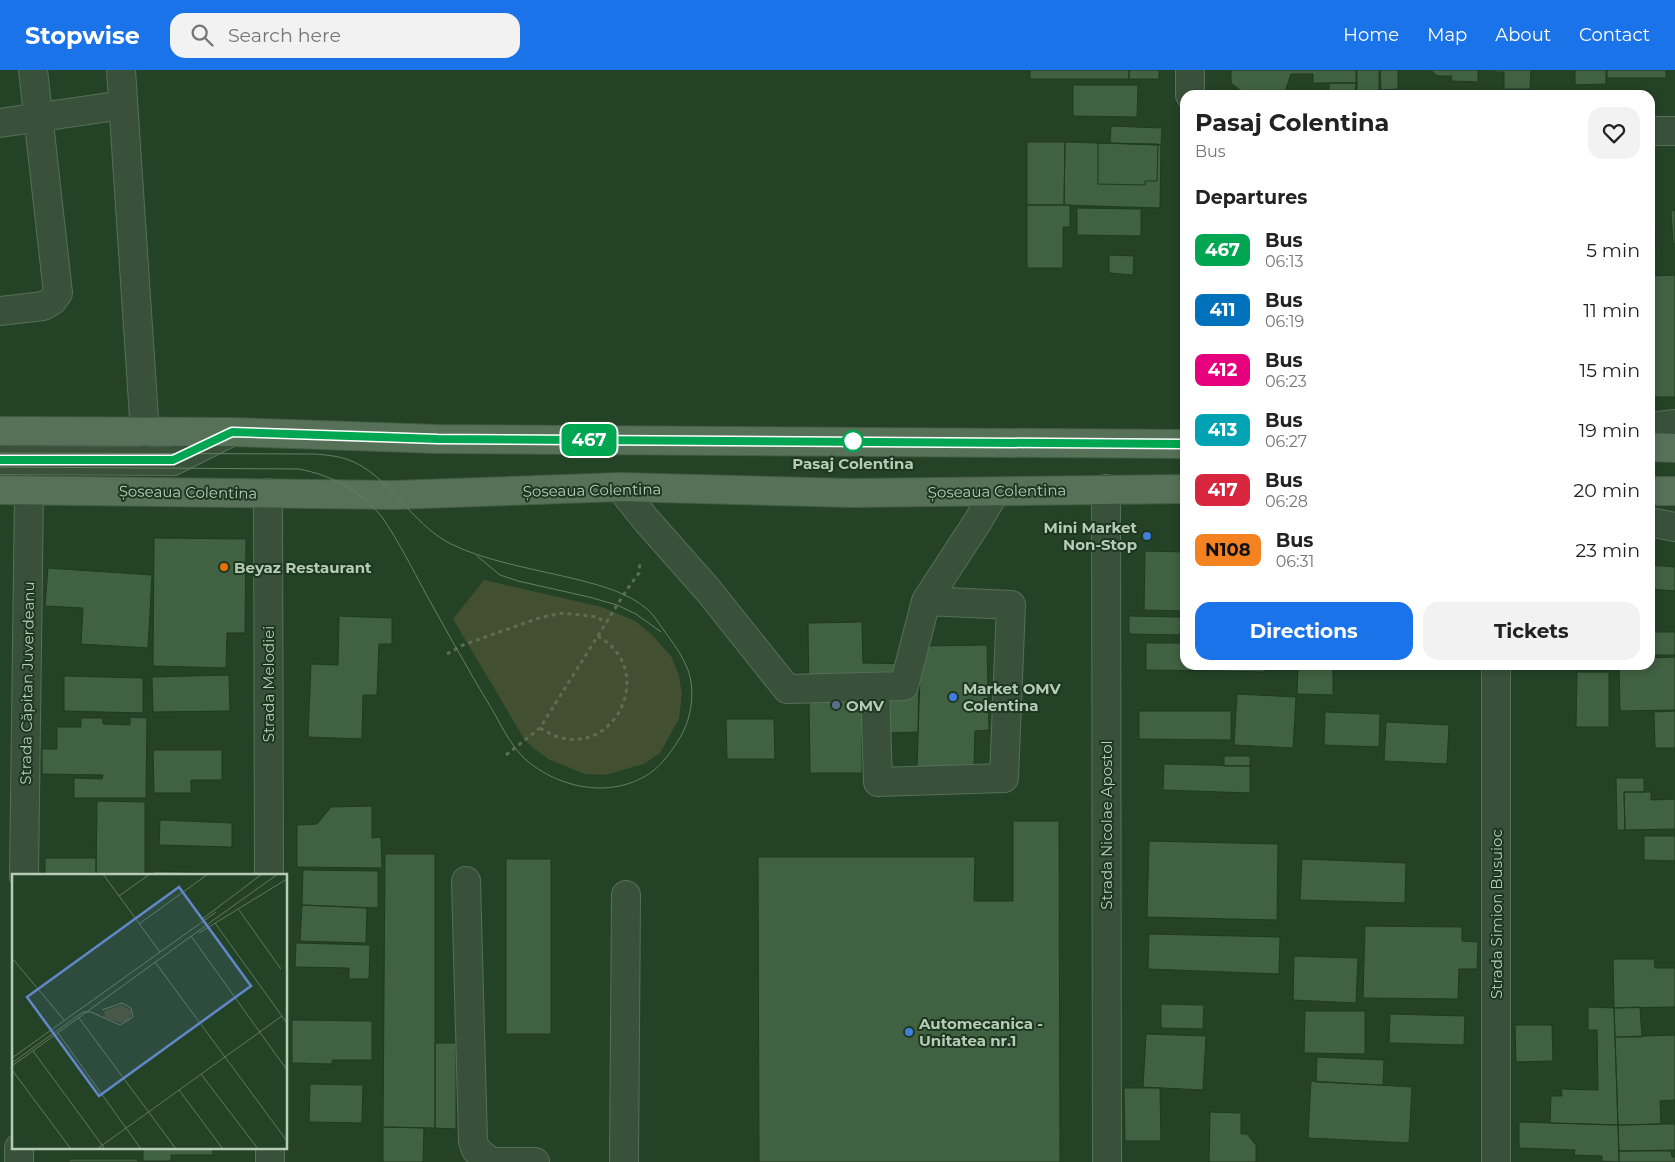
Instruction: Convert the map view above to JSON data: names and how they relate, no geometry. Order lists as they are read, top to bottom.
{
  "streets": {
    "main road": ["Șoseaua Colentina"],
    "street": [
      "Strada Căpitan Juverdeanu",
      "Strada Melodiei",
      "Strada Nicolae Apostol",
      "Strada Simion Busuioc"
    ]
  },
  "crossings": [
    ["Șoseaua Colentina", "Strada Căpitan Juverdeanu"],
    ["Șoseaua Colentina", "Strada Melodiei"],
    ["Șoseaua Colentina", "Strada Nicolae Apostol"]
  ],
  "places": [
    "Pasaj Colentina",
    "Mini Market Non-Stop",
    "Beyaz Restaurant",
    "Market OMV Colentina",
    "OMV",
    "Automecanica - Unitatea nr.1"
  ],
  "lines": ["bus line 467"],
  "page": {
    "header": "Stopwise",
    "search": "Search here",
    "nav": [
      "Home",
      "Map",
      "About",
      "Contact"
    ],
    "on_map": "467",
    "heading": [
      ["Pasaj Colentina", "Bus"],
      "Departures"
    ],
    "list": [
      {
        "mark": "467",
        "name": "Bus",
        "note": "06:13",
        "value": "5 min"
      },
      {
        "mark": "411",
        "name": "Bus",
        "note": "06:19",
        "value": "11 min"
      },
      {
        "mark": "412",
        "name": "Bus",
        "note": "06:23",
        "value": "15 min"
      },
      {
        "mark": "413",
        "name": "Bus",
        "note": "06:27",
        "value": "19 min"
      },
      {
        "mark": "417",
        "name": "Bus",
        "note": "06:28",
        "value": "20 min"
      },
      {
        "mark": "N108",
        "name": "Bus",
        "note": "06:31",
        "value": "23 min"
      }
    ],
    "buttons": ["Directions", "Tickets"]
  }
}
